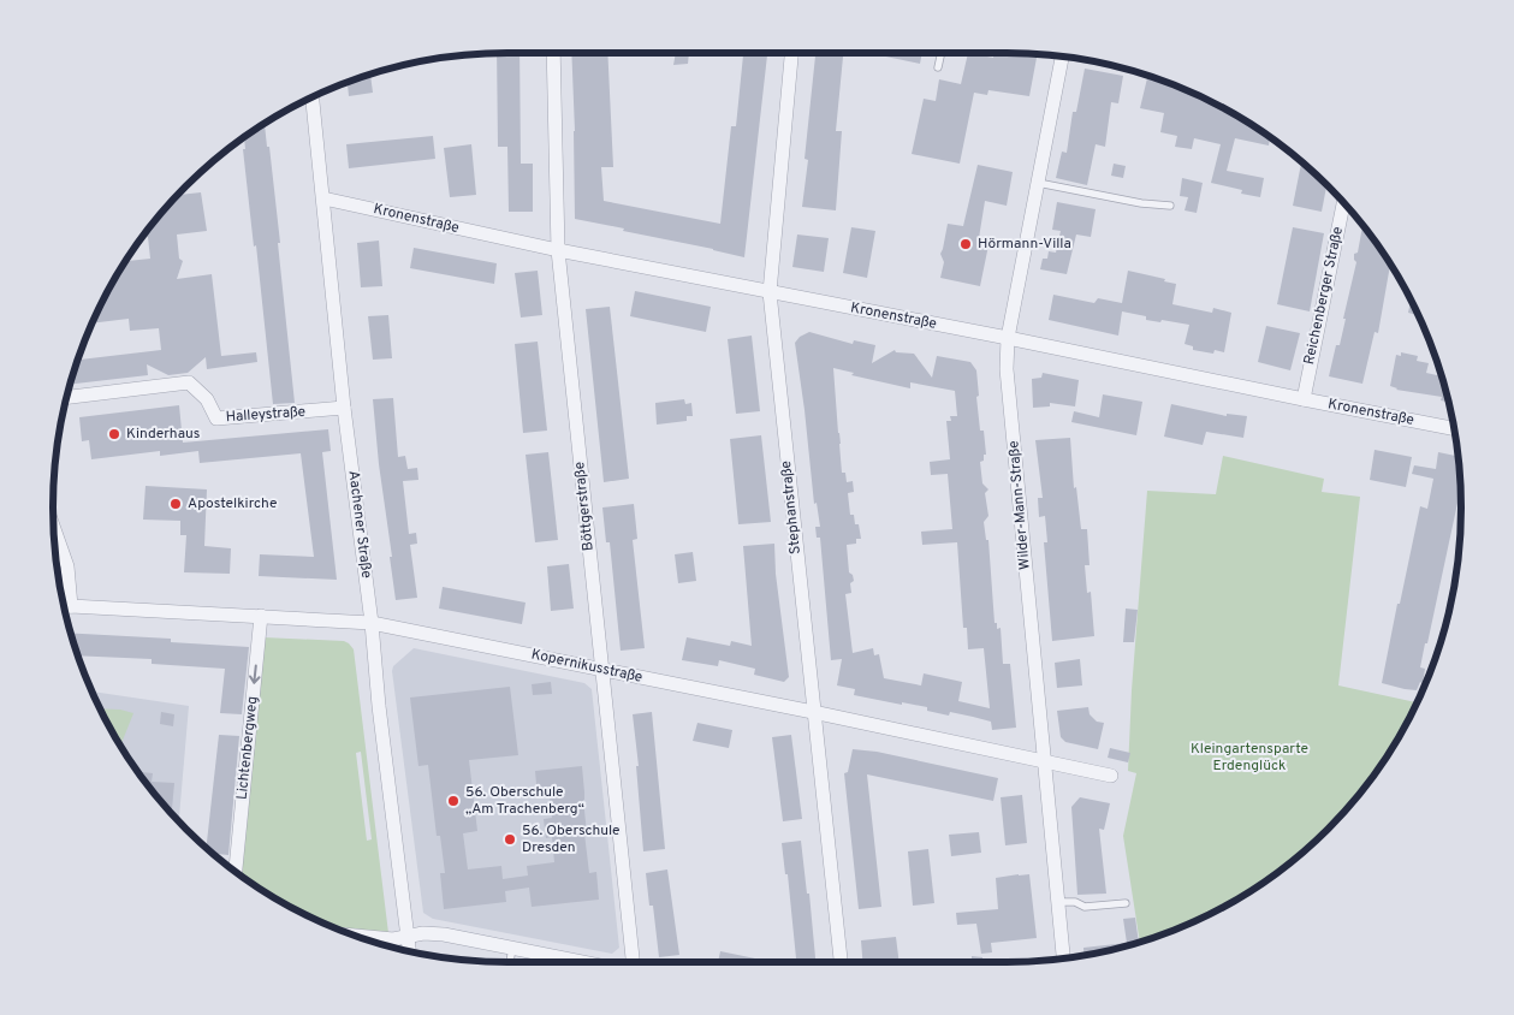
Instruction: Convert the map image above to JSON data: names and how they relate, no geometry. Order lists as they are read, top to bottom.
{
  "streets": {
    "street": [
      "Kronenstraße",
      "Reichenberger Straße",
      "Halleystraße",
      "Wilder-Mann-Straße",
      "Böttgerstraße",
      "Stephanstraße",
      "Aachener Straße",
      "Kopernikusstraße",
      "Lichtenbergweg"
    ]
  },
  "crossings": [
    ["Kronenstraße", "Reichenberger Straße"],
    ["Kronenstraße", "Wilder-Mann-Straße"],
    ["Kronenstraße", "Böttgerstraße"],
    ["Kronenstraße", "Stephanstraße"],
    ["Kronenstraße", "Aachener Straße"],
    ["Halleystraße", "Aachener Straße"],
    ["Wilder-Mann-Straße", "Kopernikusstraße"],
    ["Böttgerstraße", "Kopernikusstraße"],
    ["Stephanstraße", "Kopernikusstraße"],
    ["Aachener Straße", "Kopernikusstraße"],
    ["Kopernikusstraße", "Lichtenbergweg"]
  ],
  "one_way": ["Lichtenbergweg"],
  "parks": ["Kleingartensparte Erdenglück"],
  "places": [
    "Hörmann-Villa",
    "Kinderhaus",
    "Apostelkirche",
    "56. Oberschule „Am Trachenberg“",
    "56. Oberschule Dresden"
  ]
}
